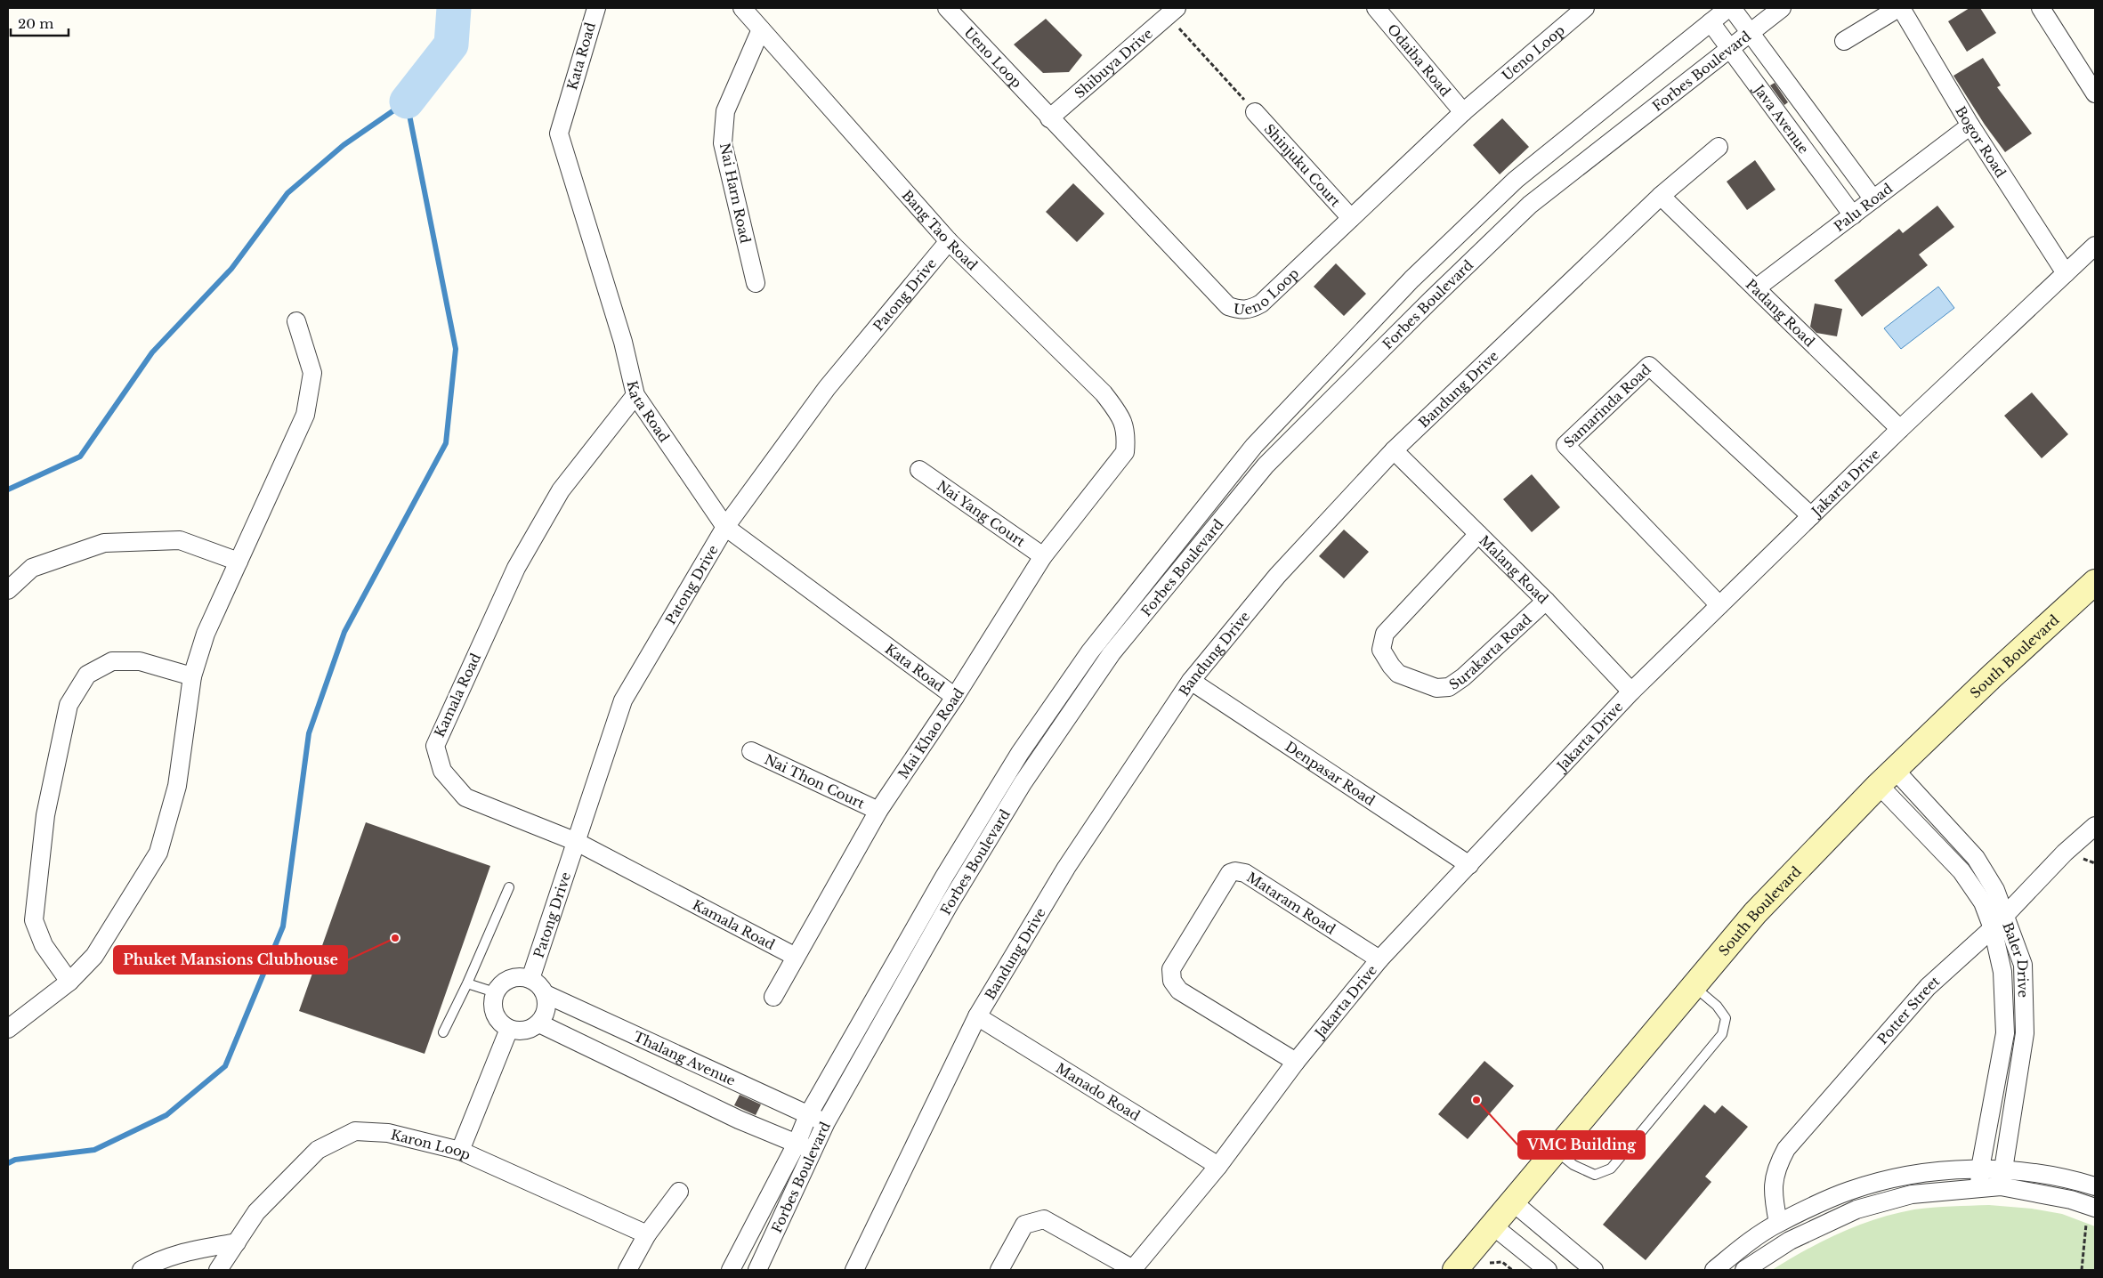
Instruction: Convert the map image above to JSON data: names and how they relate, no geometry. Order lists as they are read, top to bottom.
{
  "streets": {
    "main road": ["South Boulevard"],
    "street": [
      "Ueno Loop",
      "Kata Road",
      "Odaiba Road",
      "Shibuya Drive",
      "Forbes Boulevard",
      "Java Avenue",
      "Bogor Road",
      "Shinjuku Court",
      "Nai Harn Road",
      "Palu Road",
      "Bang Tao Road",
      "Patong Drive",
      "Padang Road",
      "Bandung Drive",
      "Samarinda Road",
      "Jakarta Drive",
      "Nai Yang Court",
      "Malang Road",
      "Surakarta Road",
      "Kamala Road",
      "Mai Khao Road",
      "Denpasar Road",
      "Nai Thon Court",
      "Mataram Road",
      "Baler Drive",
      "Potter Street",
      "Thalang Avenue",
      "Manado Road",
      "Karon Loop"
    ]
  },
  "crossings": [
    ["Ueno Loop", "Odaiba Road"],
    ["Ueno Loop", "Shibuya Drive"],
    ["Ueno Loop", "Shinjuku Court"],
    ["Kata Road", "Patong Drive"],
    ["Kata Road", "Kamala Road"],
    ["Kata Road", "Mai Khao Road"],
    ["Forbes Boulevard", "Java Avenue"],
    ["Forbes Boulevard", "Thalang Avenue"],
    ["Java Avenue", "Palu Road"],
    ["Bogor Road", "Palu Road"],
    ["Bogor Road", "Jakarta Drive"],
    ["Nai Harn Road", "Bang Tao Road"],
    ["Palu Road", "Padang Road"],
    ["Bang Tao Road", "Patong Drive"],
    ["Bang Tao Road", "Mai Khao Road"],
    ["Patong Drive", "Kamala Road"],
    ["Patong Drive", "Thalang Avenue"],
    ["Padang Road", "Bandung Drive"],
    ["Padang Road", "Jakarta Drive"],
    ["Bandung Drive", "Malang Road"],
    ["Bandung Drive", "Denpasar Road"],
    ["Bandung Drive", "Manado Road"],
    ["Samarinda Road", "Jakarta Drive"],
    ["Jakarta Drive", "Malang Road"],
    ["Jakarta Drive", "Denpasar Road"],
    ["Jakarta Drive", "Mataram Road"],
    ["Jakarta Drive", "Manado Road"],
    ["Nai Yang Court", "Mai Khao Road"],
    ["Malang Road", "Surakarta Road"],
    ["South Boulevard", "Baler Drive"],
    ["Kamala Road", "Mai Khao Road"],
    ["Mai Khao Road", "Nai Thon Court"],
    ["Baler Drive", "Potter Street"]
  ],
  "places": ["Phuket Mansions Clubhouse", "VMC Building"],
  "scale_bar": "20 m"
}
